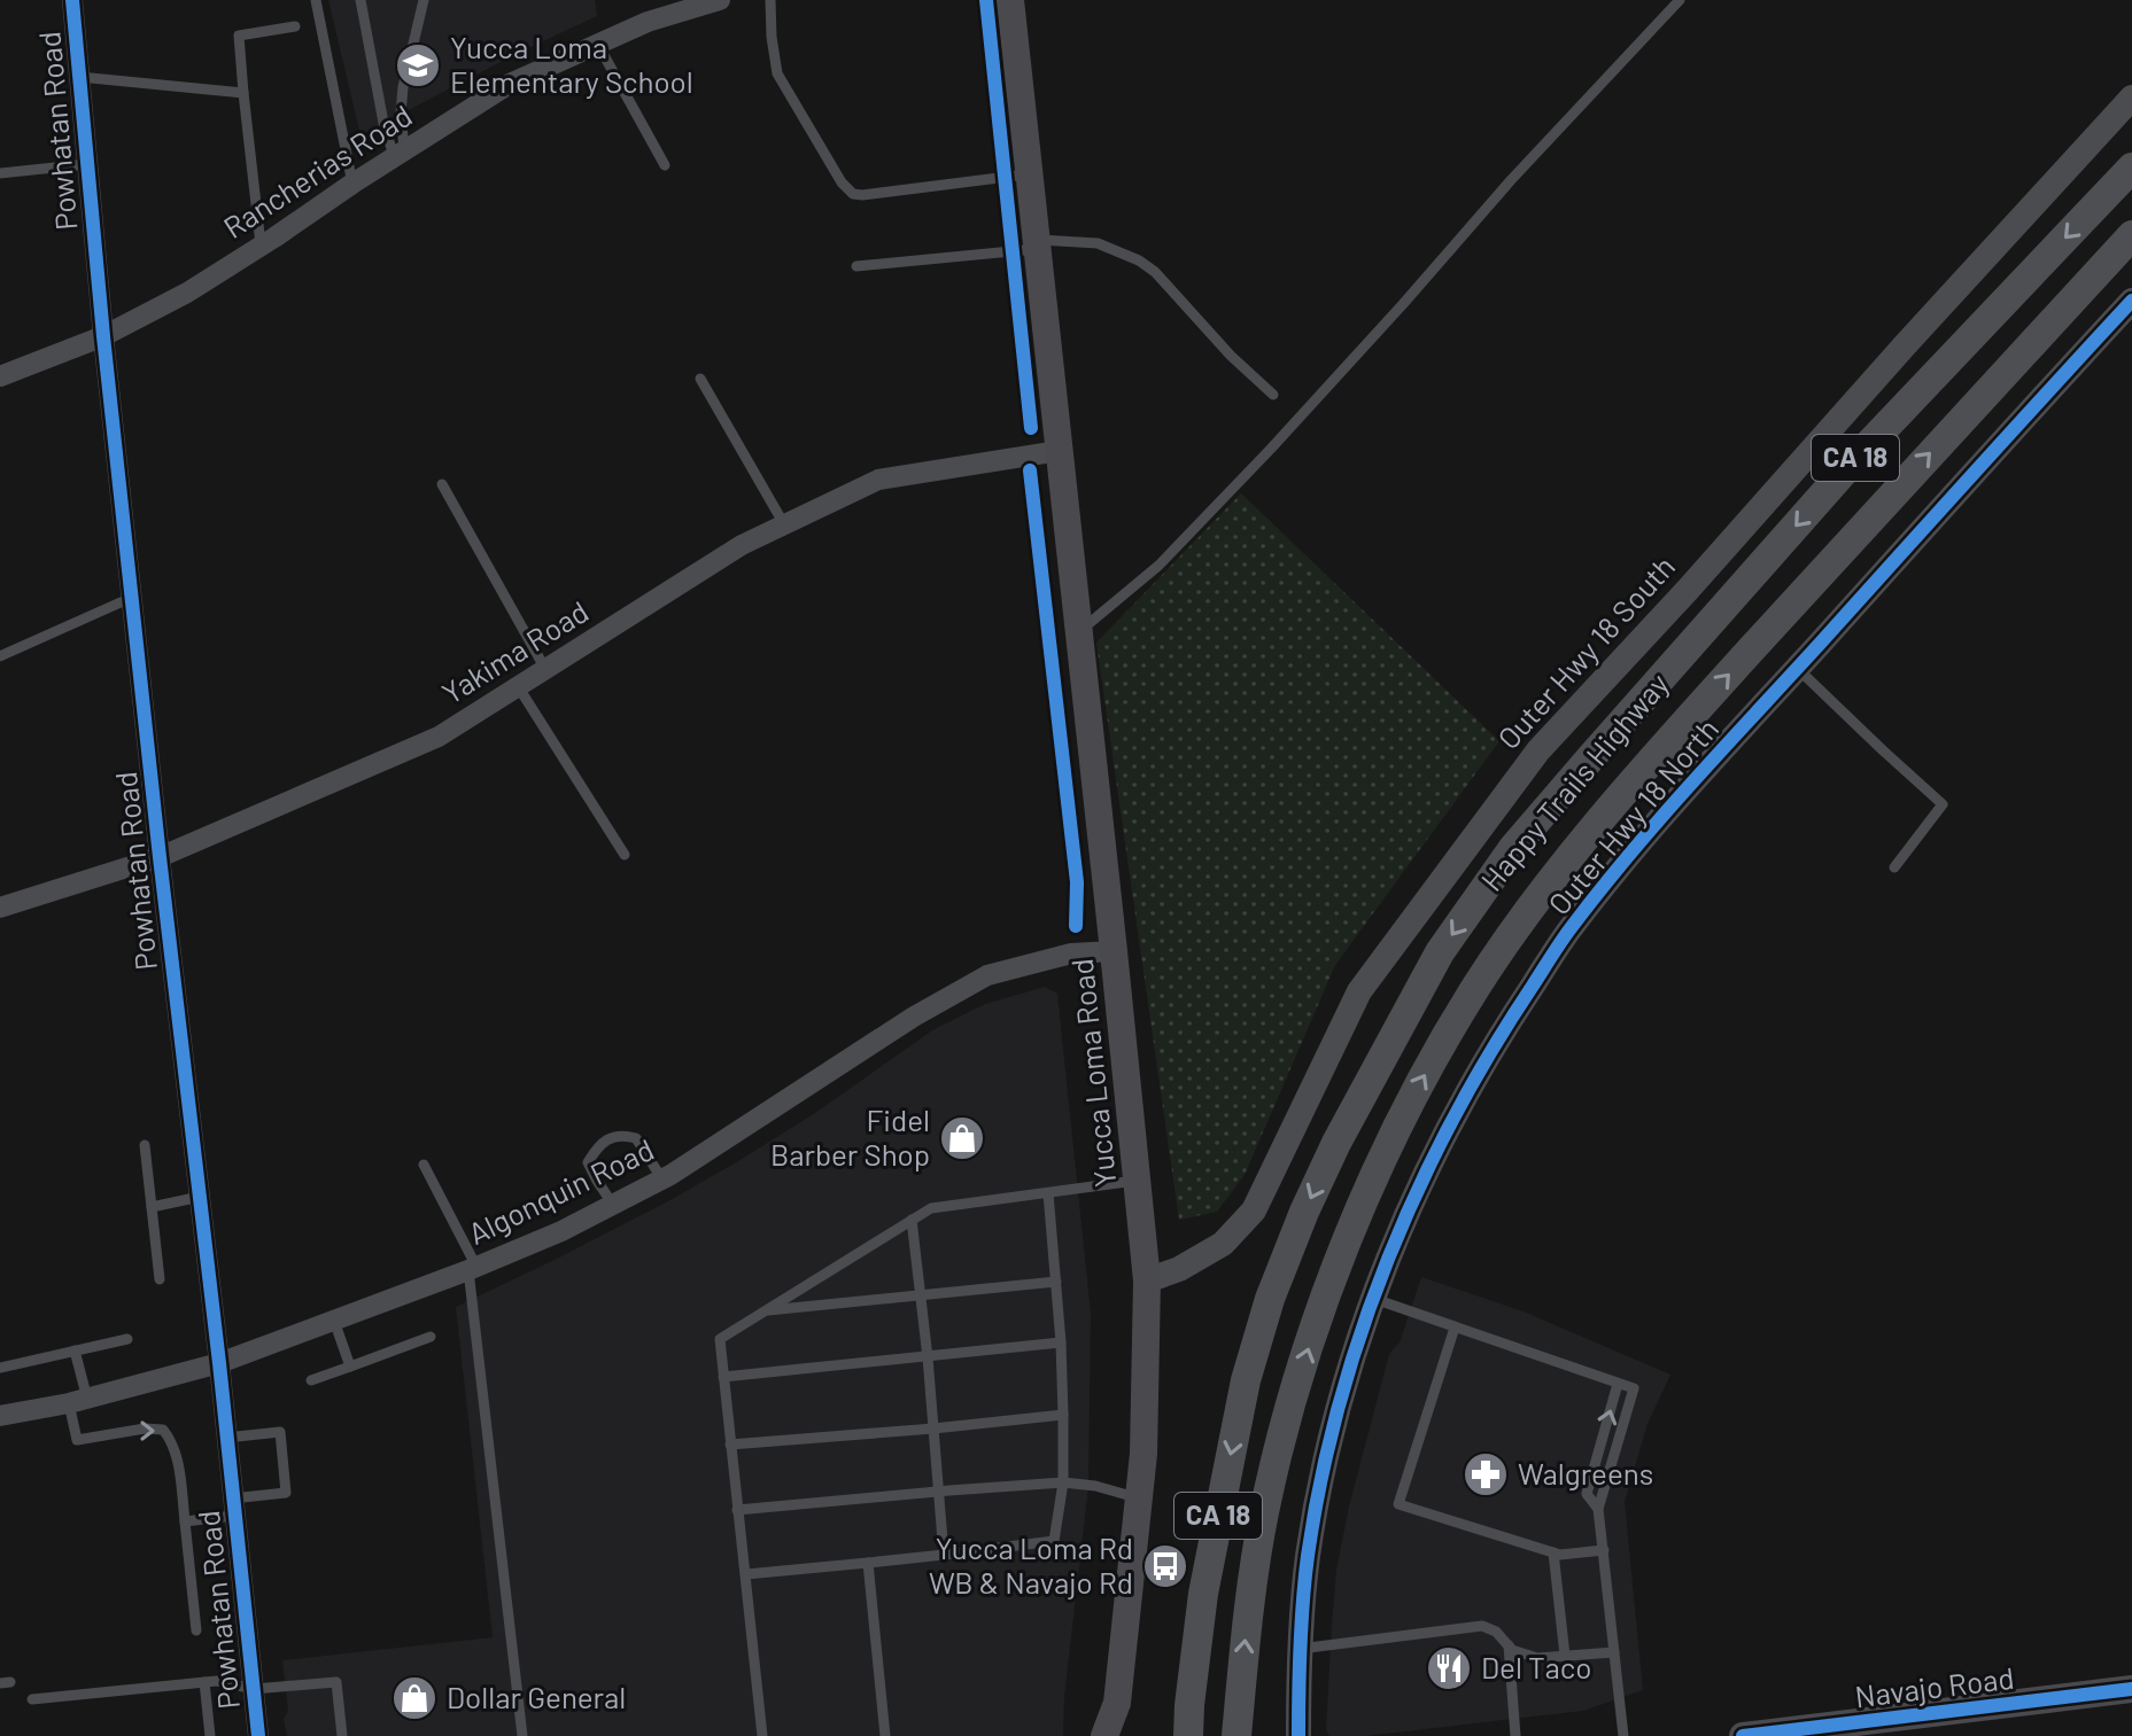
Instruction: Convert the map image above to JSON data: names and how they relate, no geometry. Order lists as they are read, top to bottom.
{
  "streets": {
    "main road": [
      "CA 18",
      "Happy Trails Highway",
      "Yucca Loma Road",
      "Navajo Road"
    ],
    "street": [
      "Powhatan Road",
      "Rancherias Road",
      "Yakima Road",
      "Outer Hwy 18 South",
      "Outer Hwy 18 North",
      "Algonquin Road"
    ]
  },
  "crossings": [
    ["Powhatan Road", "Rancherias Road"],
    ["Powhatan Road", "Yakima Road"],
    ["Powhatan Road", "Algonquin Road"],
    ["Yakima Road", "Yucca Loma Road"],
    ["Outer Hwy 18 South", "Yucca Loma Road"],
    ["Yucca Loma Road", "Algonquin Road"]
  ],
  "places": {
    "school or university": ["Yucca Loma Elementary School"],
    "shop": ["Fidel Barber Shop", "Dollar General"],
    "pharmacy": ["Walgreens"],
    "bus stop": ["Yucca Loma Rd WB & Navajo Rd"],
    "restaurant": ["Del Taco"]
  }
}
